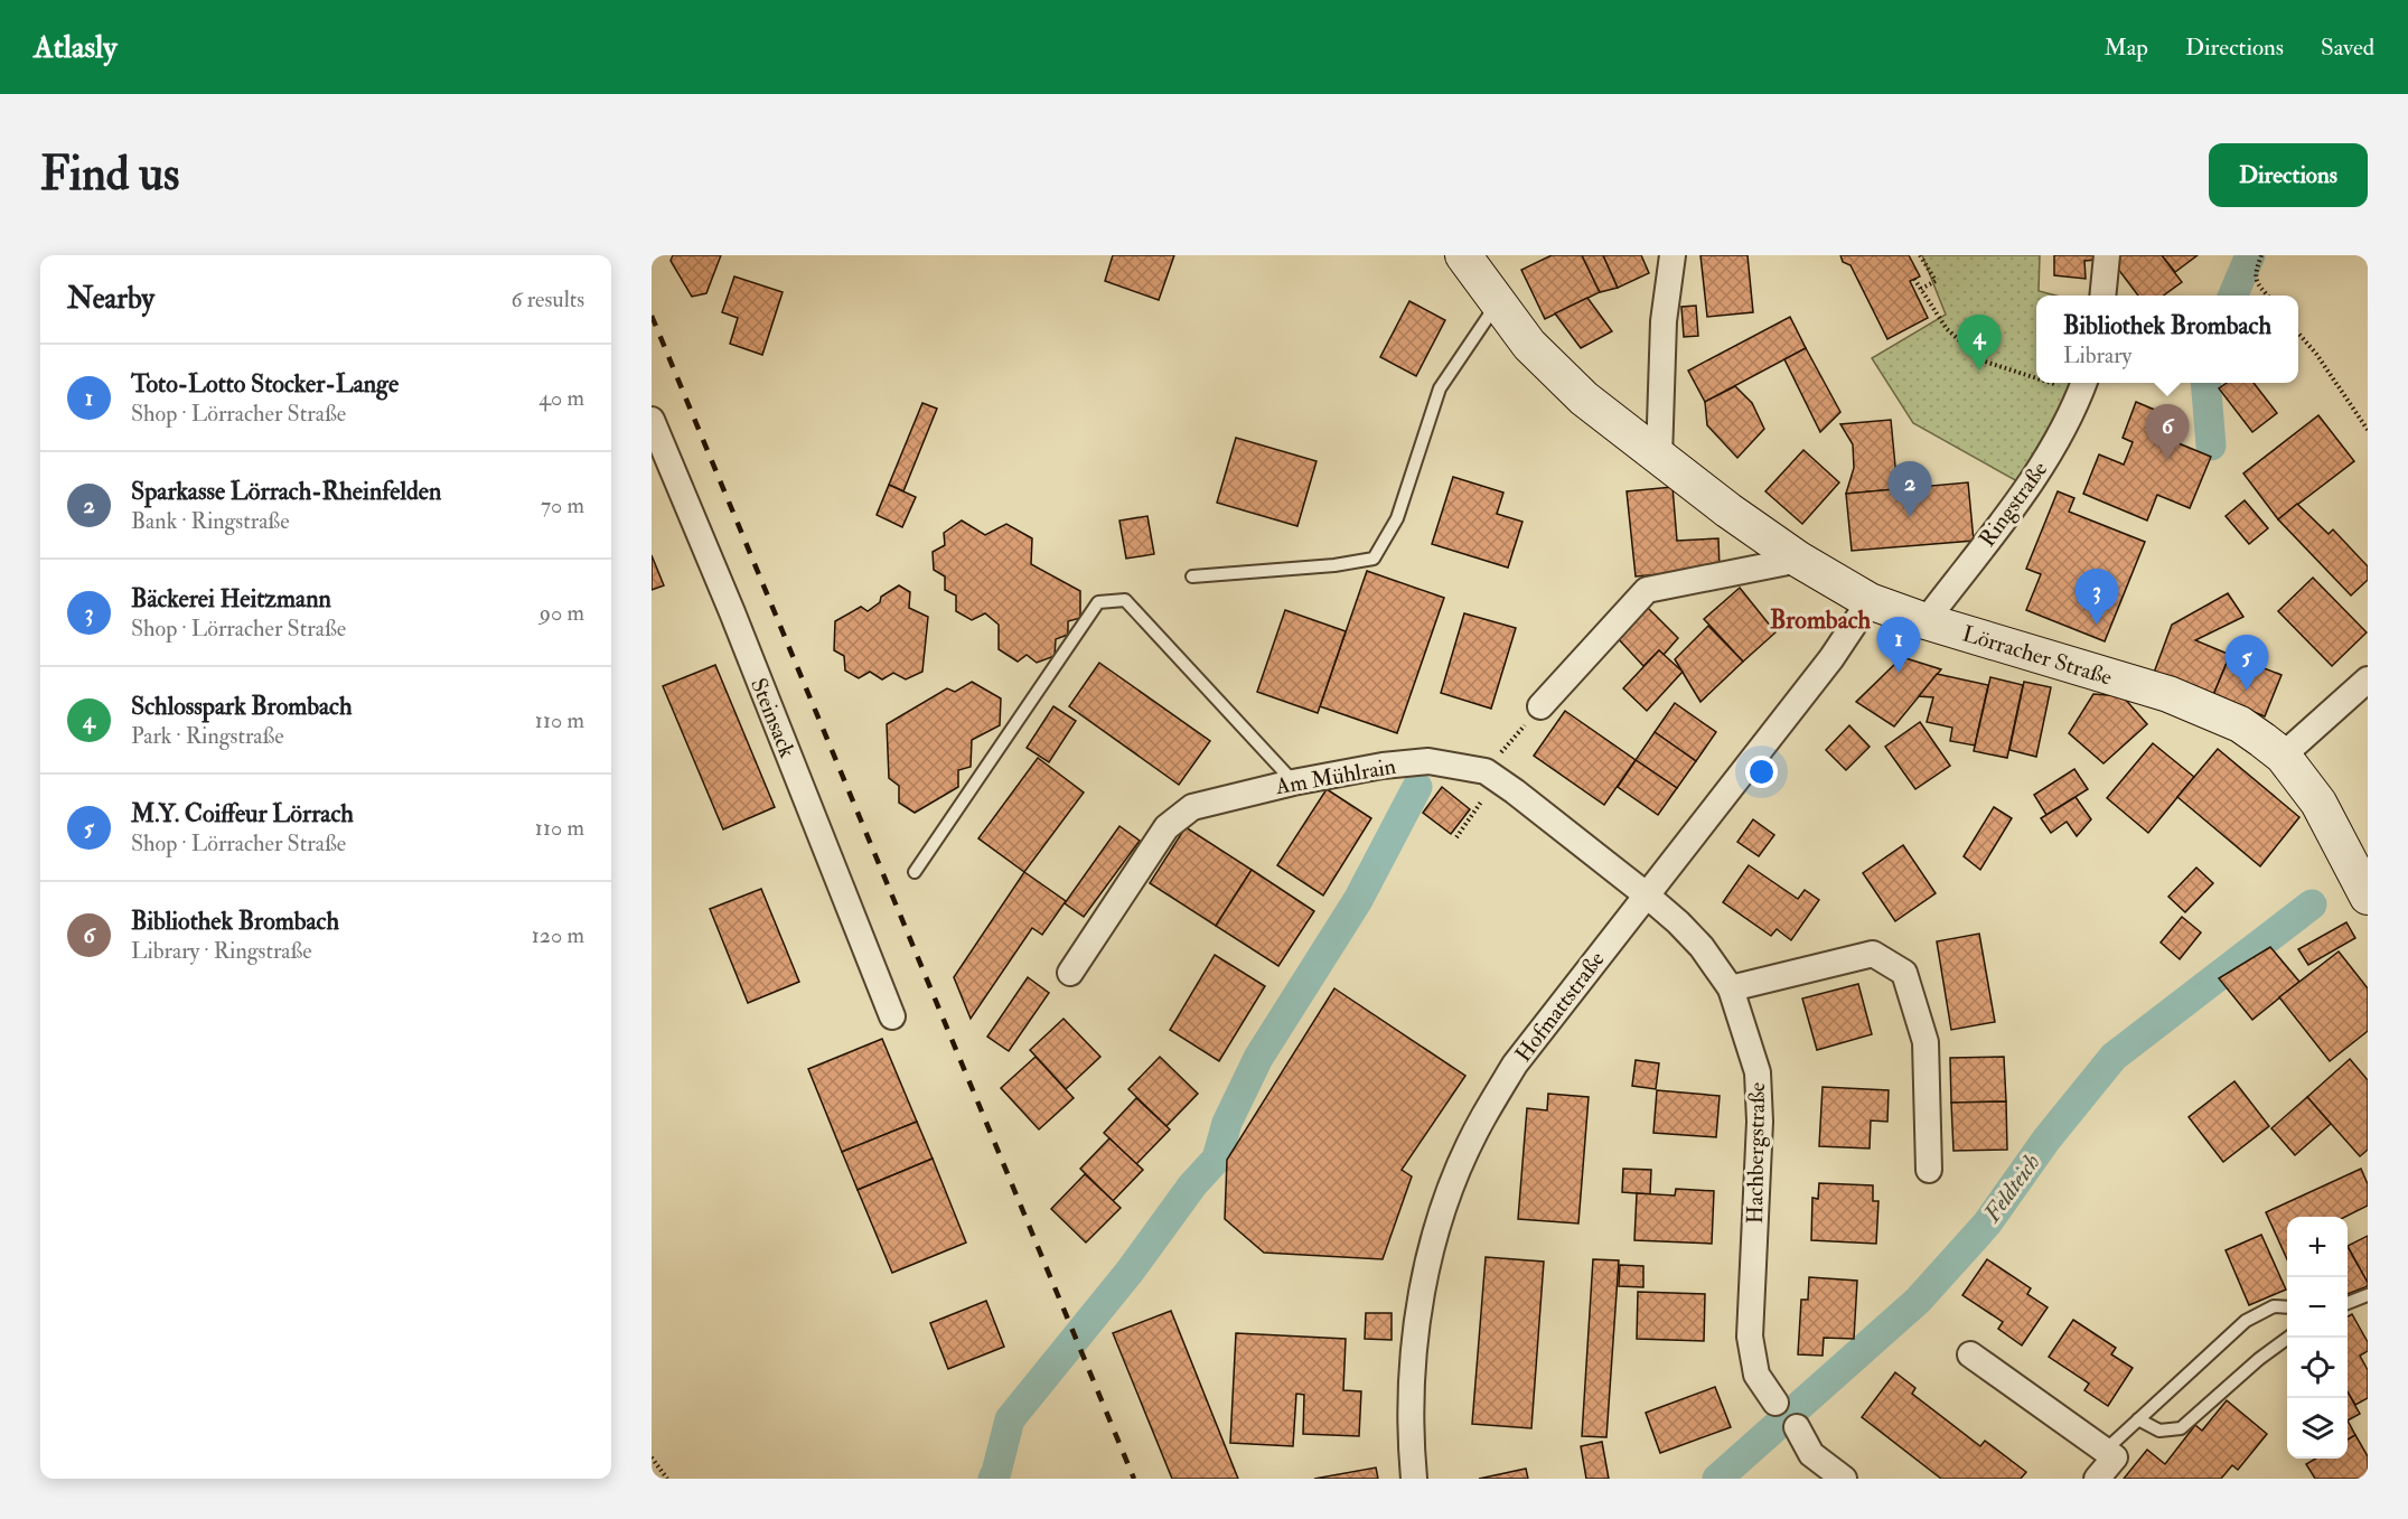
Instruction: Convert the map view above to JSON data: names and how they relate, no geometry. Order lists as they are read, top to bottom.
{
  "streets": {
    "main road": ["Lörracher Straße"],
    "street": [
      "Ringstraße",
      "Steinsack",
      "Am Mühlrain",
      "Hofmattstraße",
      "Hachbergstraße"
    ]
  },
  "crossings": [
    ["Ringstraße", "Lörracher Straße"],
    ["Lörracher Straße", "Hofmattstraße"],
    ["Am Mühlrain", "Hofmattstraße"],
    ["Am Mühlrain", "Hachbergstraße"],
    ["Hofmattstraße", "Hachbergstraße"]
  ],
  "districts": ["Brombach"],
  "water": ["Feldteich"],
  "page": {
    "header": "Atlasly",
    "nav": ["Map", "Directions", "Saved"],
    "buttons": "Directions",
    "title": "Find us",
    "heading": ["Nearby", "6 results"],
    "popup": ["Bibliothek Brombach", "Library"],
    "pins": [
      "4",
      "6",
      "2",
      "3",
      "1",
      "5"
    ],
    "list": [
      {
        "mark": "1",
        "name": "Toto-Lotto Stocker-Lange",
        "note": "Shop · Lörracher Straße",
        "value": "40 m"
      },
      {
        "mark": "2",
        "name": "Sparkasse Lörrach-Rheinfelden",
        "note": "Bank · Ringstraße",
        "value": "70 m"
      },
      {
        "mark": "3",
        "name": "Bäckerei Heitzmann",
        "note": "Shop · Lörracher Straße",
        "value": "90 m"
      },
      {
        "mark": "4",
        "name": "Schlosspark Brombach",
        "note": "Park · Ringstraße",
        "value": "110 m"
      },
      {
        "mark": "5",
        "name": "M.Y. Coiffeur Lörrach",
        "note": "Shop · Lörracher Straße",
        "value": "110 m"
      },
      {
        "mark": "6",
        "name": "Bibliothek Brombach",
        "note": "Library · Ringstraße",
        "value": "120 m"
      }
    ],
    "map_buttons": ["+", "−"]
  }
}
